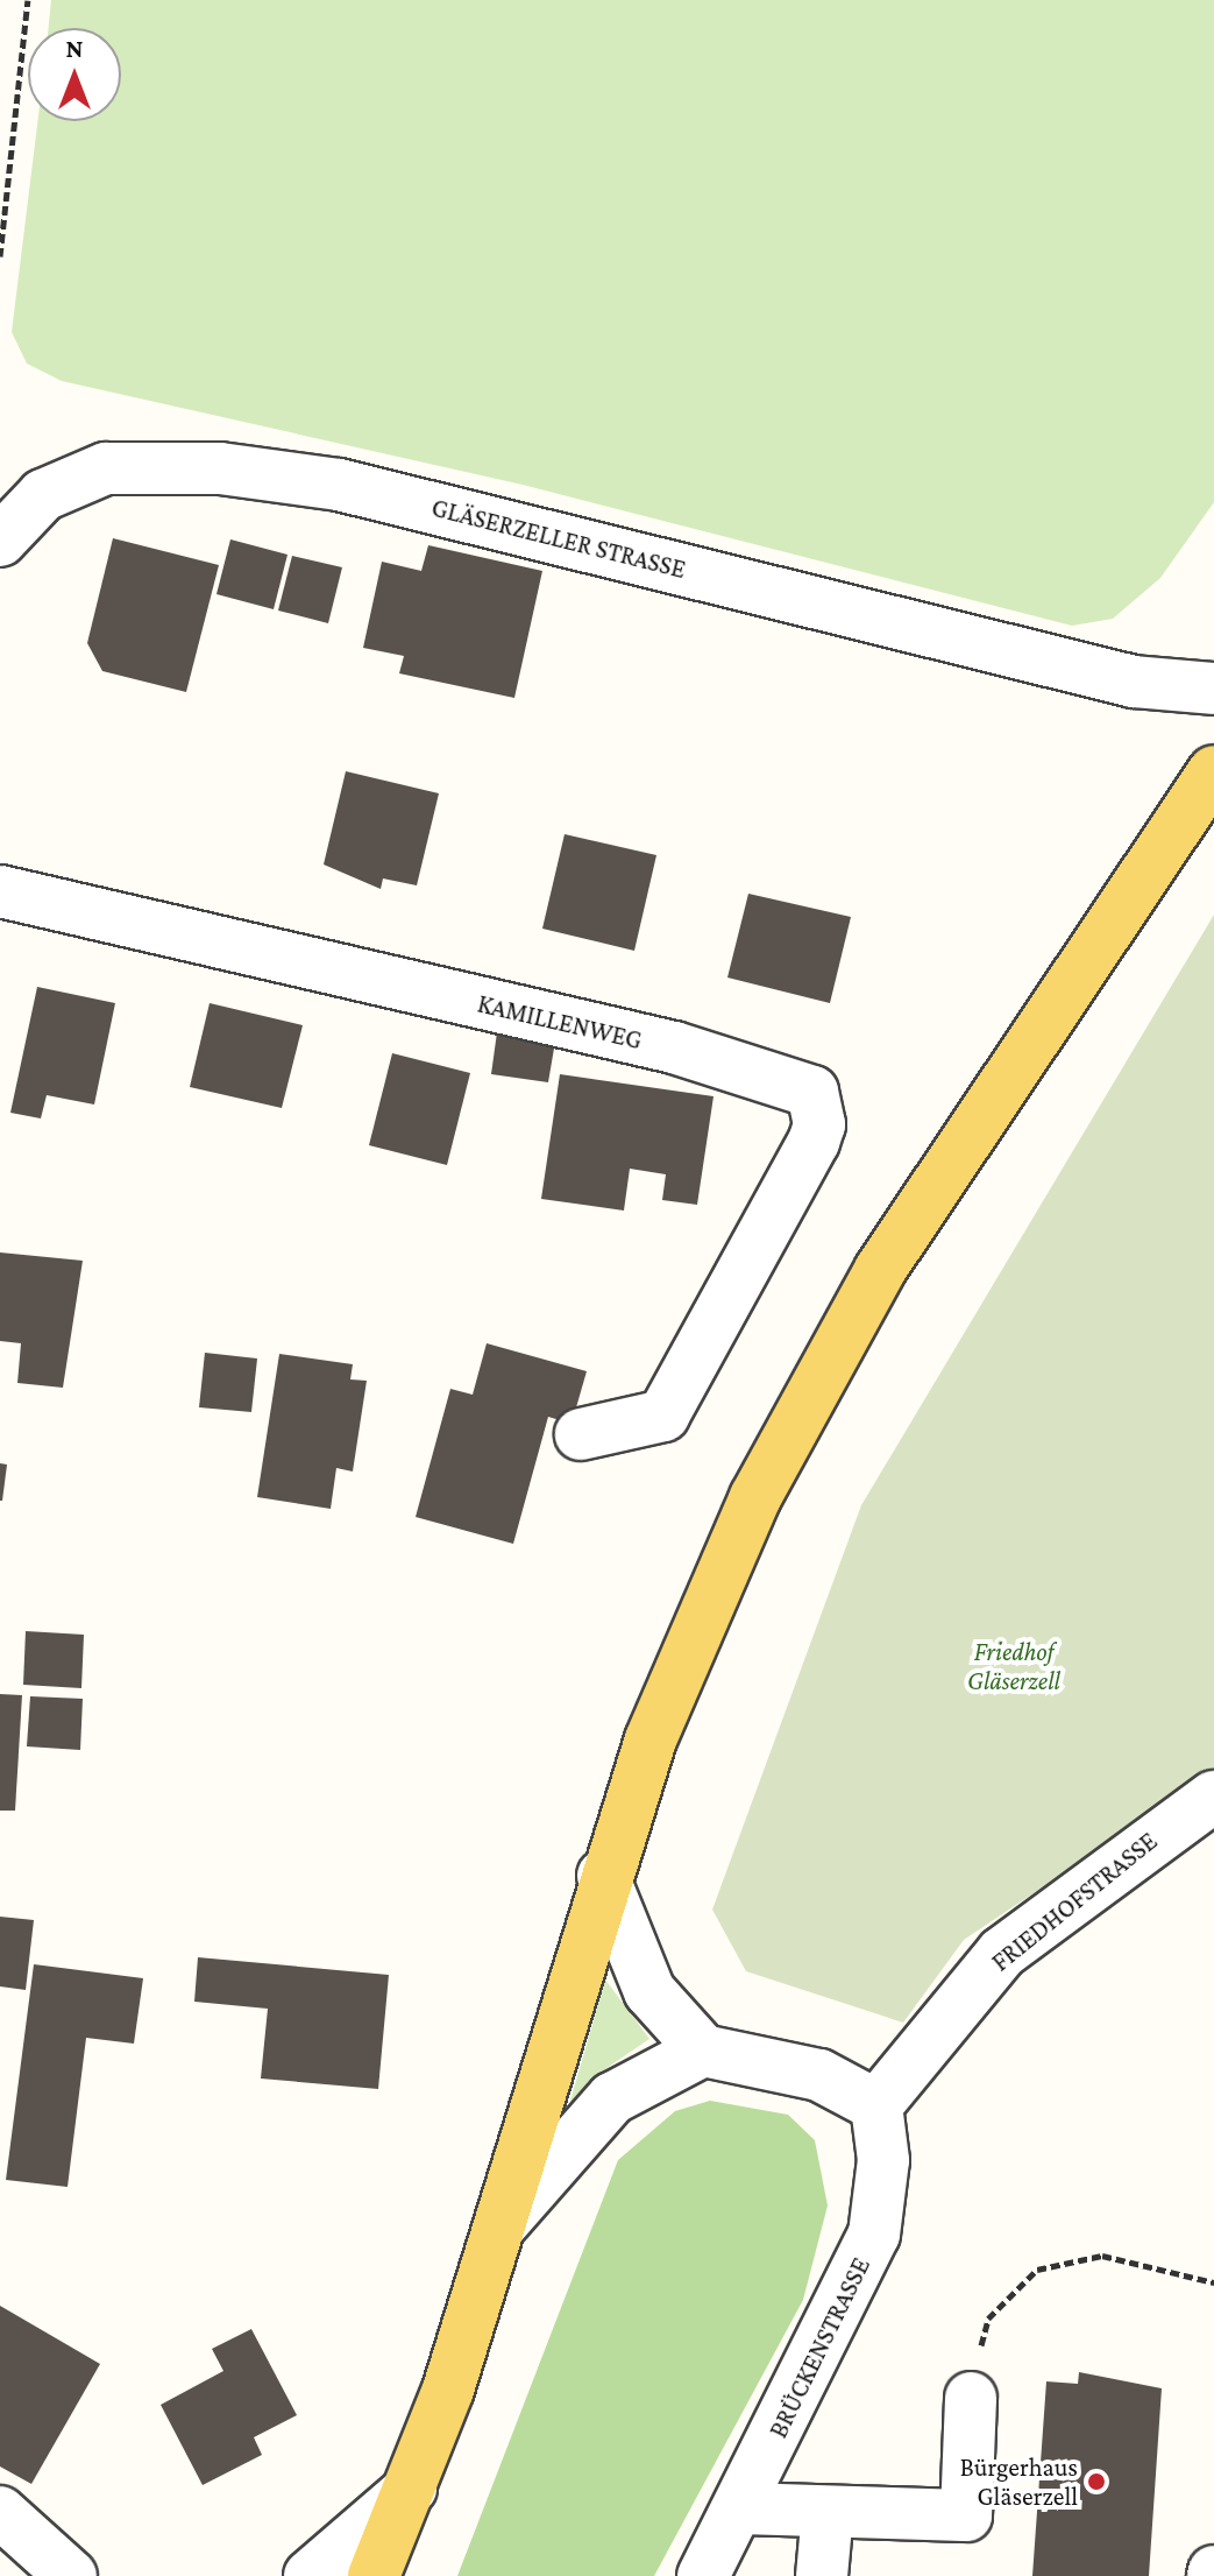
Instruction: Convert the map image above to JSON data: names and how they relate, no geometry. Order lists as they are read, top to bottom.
{
  "streets": {
    "street": [
      "GLÄSERZELLER STRASSE",
      "KAMILLENWEG",
      "FRIEDHOFSTRASSE",
      "BRÜCKENSTRASSE"
    ]
  },
  "crossings": [
    ["FRIEDHOFSTRASSE", "BRÜCKENSTRASSE"]
  ],
  "parks": ["Friedhof Gläserzell"],
  "places": ["Bürgerhaus Gläserzell"],
  "north": "top"
}
